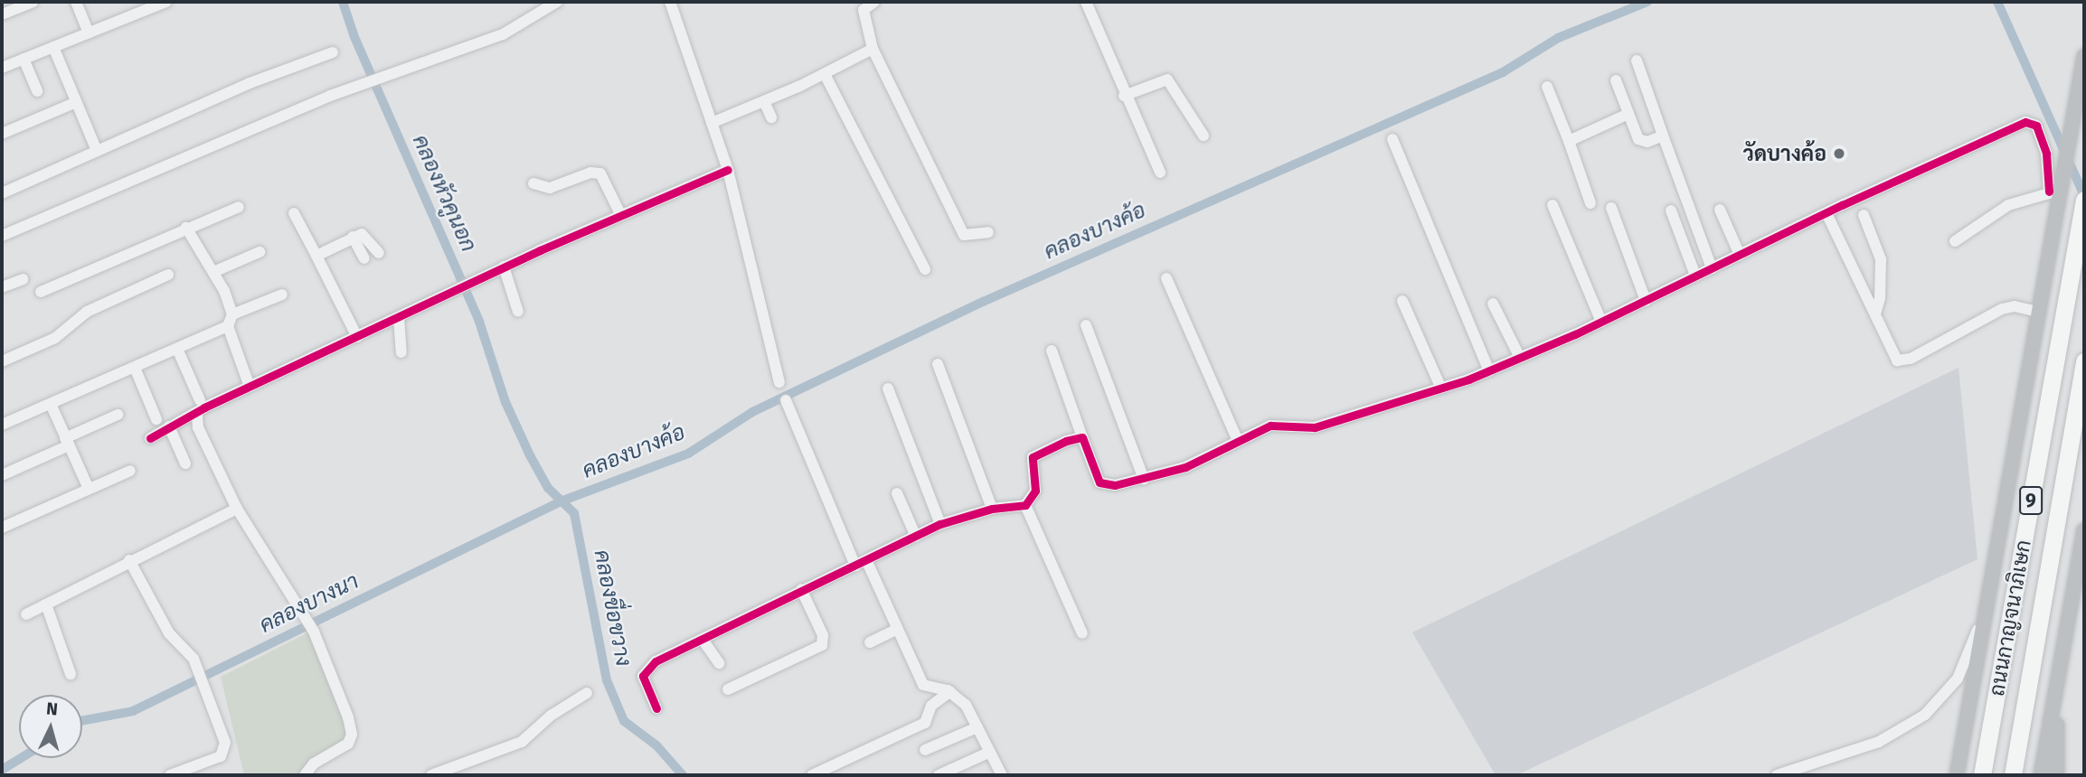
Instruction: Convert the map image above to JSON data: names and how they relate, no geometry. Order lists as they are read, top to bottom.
{
  "streets": {
    "highway": ["9", "ถนนกาญจนาภิเษก"]
  },
  "water": [
    "คลองหัวคูนอก",
    "คลองบางค้อ",
    "คลองบางนา",
    "คลองขื่อขวาง"
  ],
  "places": ["วัดบางค้อ"],
  "north": "top"
}
